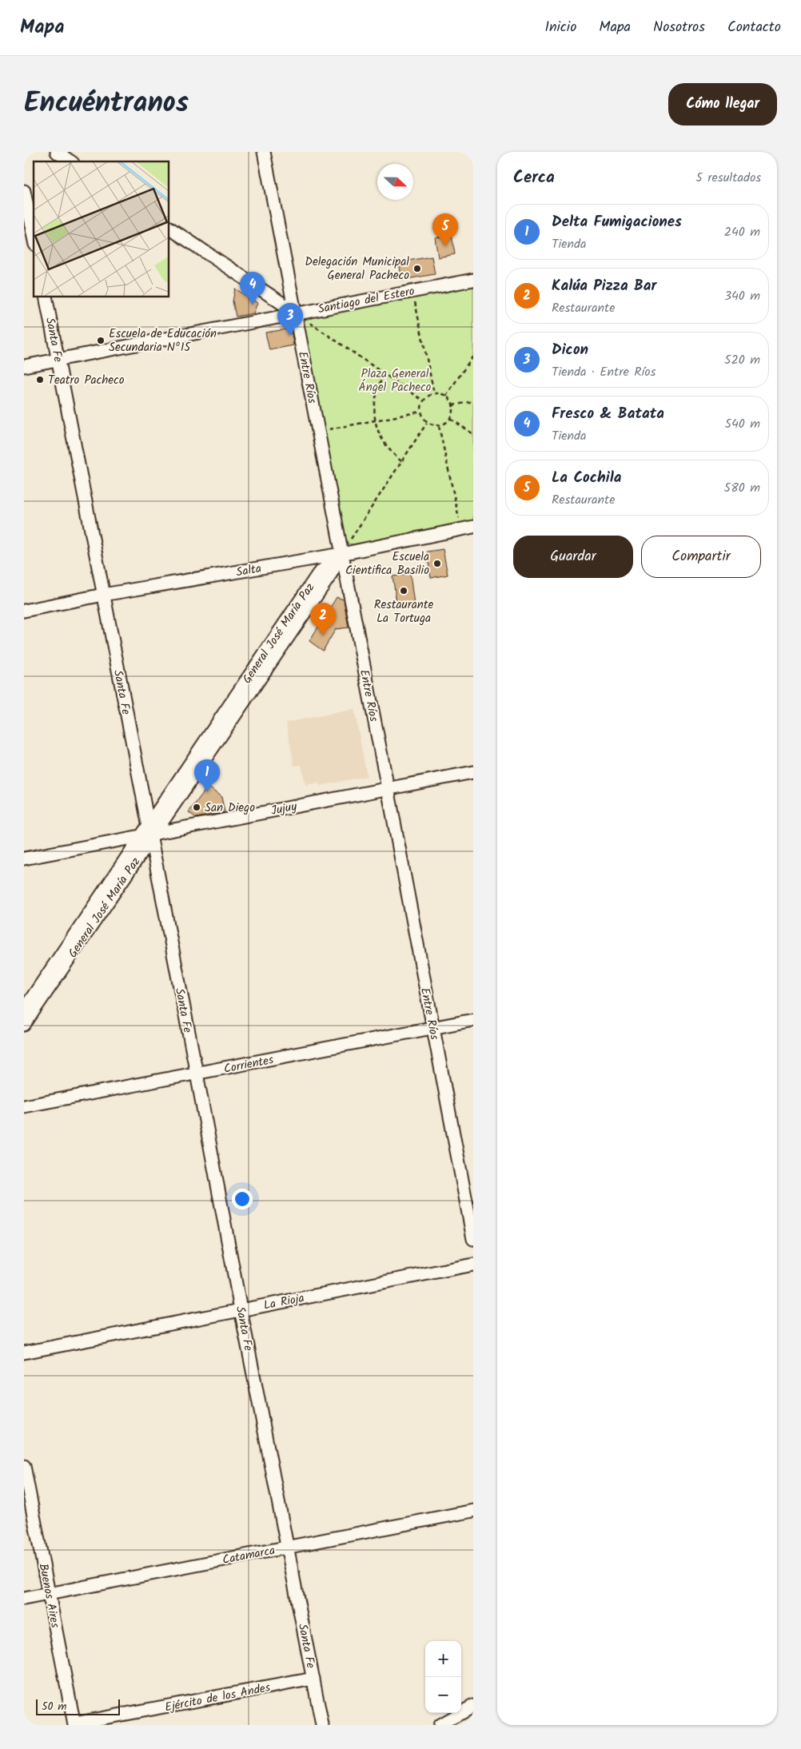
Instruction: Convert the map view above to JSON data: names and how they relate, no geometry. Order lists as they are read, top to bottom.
{
  "streets": {
    "street": [
      "Santiago del Estero",
      "Santa Fe",
      "Entre Ríos",
      "Salta",
      "General José María Paz",
      "Jujuy",
      "Corrientes",
      "La Rioja",
      "Catamarca",
      "Buenos Aires",
      "Ejército de los Andes"
    ]
  },
  "crossings": [
    ["Santiago del Estero", "Santa Fe"],
    ["Santiago del Estero", "Entre Ríos"],
    ["Santa Fe", "Salta"],
    ["Santa Fe", "General José María Paz"],
    ["Santa Fe", "Jujuy"],
    ["Santa Fe", "Corrientes"],
    ["Santa Fe", "La Rioja"],
    ["Santa Fe", "Catamarca"],
    ["Santa Fe", "Ejército de los Andes"],
    ["Entre Ríos", "Salta"],
    ["Entre Ríos", "General José María Paz"],
    ["Entre Ríos", "Jujuy"],
    ["Entre Ríos", "Corrientes"],
    ["Salta", "General José María Paz"],
    ["General José María Paz", "Jujuy"],
    ["Catamarca", "Buenos Aires"],
    ["Buenos Aires", "Ejército de los Andes"]
  ],
  "parks": ["Plaza General Ángel Pacheco"],
  "places": [
    "Delegación Municipal General Pacheco",
    "Escuela de Educación Secundaria Nº15",
    "Teatro Pacheco",
    "Escuela Cientifica Basilio",
    "Restaurante La Tortuga",
    "San Diego"
  ],
  "scale_bar": "50 m",
  "north": "right",
  "page": {
    "header": "Mapa",
    "nav": [
      "Inicio",
      "Mapa",
      "Nosotros",
      "Contacto"
    ],
    "title": "Encuéntranos",
    "buttons": [
      "Cómo llegar",
      ["Guardar", "Compartir"]
    ],
    "heading": ["Cerca", "5 resultados"],
    "list": [
      {
        "mark": "1",
        "name": "Delta Fumigaciones",
        "note": "Tienda",
        "value": "240 m"
      },
      {
        "mark": "2",
        "name": "Kalúa Pizza Bar",
        "note": "Restaurante",
        "value": "340 m"
      },
      {
        "mark": "3",
        "name": "Dicon",
        "note": "Tienda · Entre Ríos",
        "value": "520 m"
      },
      {
        "mark": "4",
        "name": "Fresco & Batata",
        "note": "Tienda",
        "value": "540 m"
      },
      {
        "mark": "5",
        "name": "La Cochila",
        "note": "Restaurante",
        "value": "580 m"
      }
    ],
    "pins": [
      "5",
      "4",
      "3",
      "2",
      "1"
    ],
    "map_buttons": ["+", "−"],
    "scale": "50 m"
  }
}
